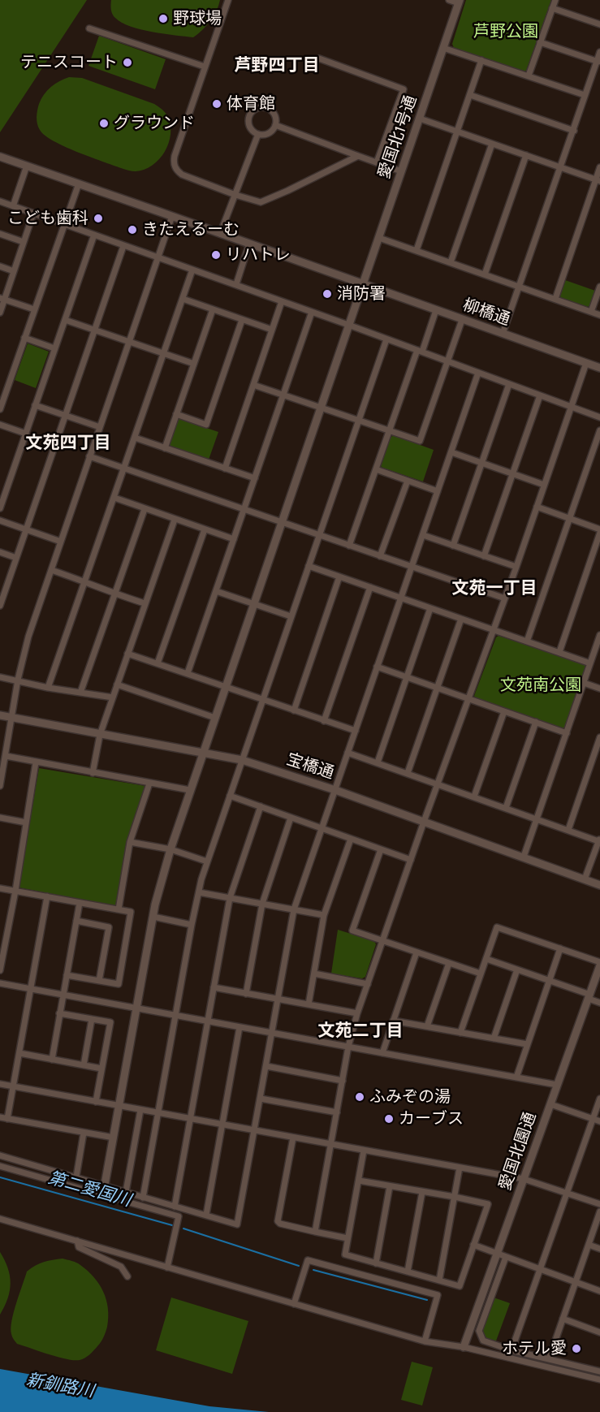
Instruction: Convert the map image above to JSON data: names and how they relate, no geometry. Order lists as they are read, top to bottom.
{
  "streets": {
    "street": [
      "愛国北1号通",
      "柳橋通",
      "宝橋通",
      "愛国北園通"
    ]
  },
  "crossings": [
    ["愛国北1号通", "柳橋通"],
    ["愛国北1号通", "宝橋通"]
  ],
  "districts": [
    "芦野四丁目",
    "文苑四丁目",
    "文苑一丁目",
    "文苑二丁目"
  ],
  "water": ["第二愛国川", "新釧路川"],
  "parks": ["芦野公園", "文苑南公園"],
  "places": [
    "野球場",
    "テニスコート",
    "体育館",
    "グラウンド",
    "こども歯科",
    "きたえるーむ",
    "リハトレ",
    "消防署",
    "ふみぞの湯",
    "カーブス",
    "ホテル愛"
  ]
}
